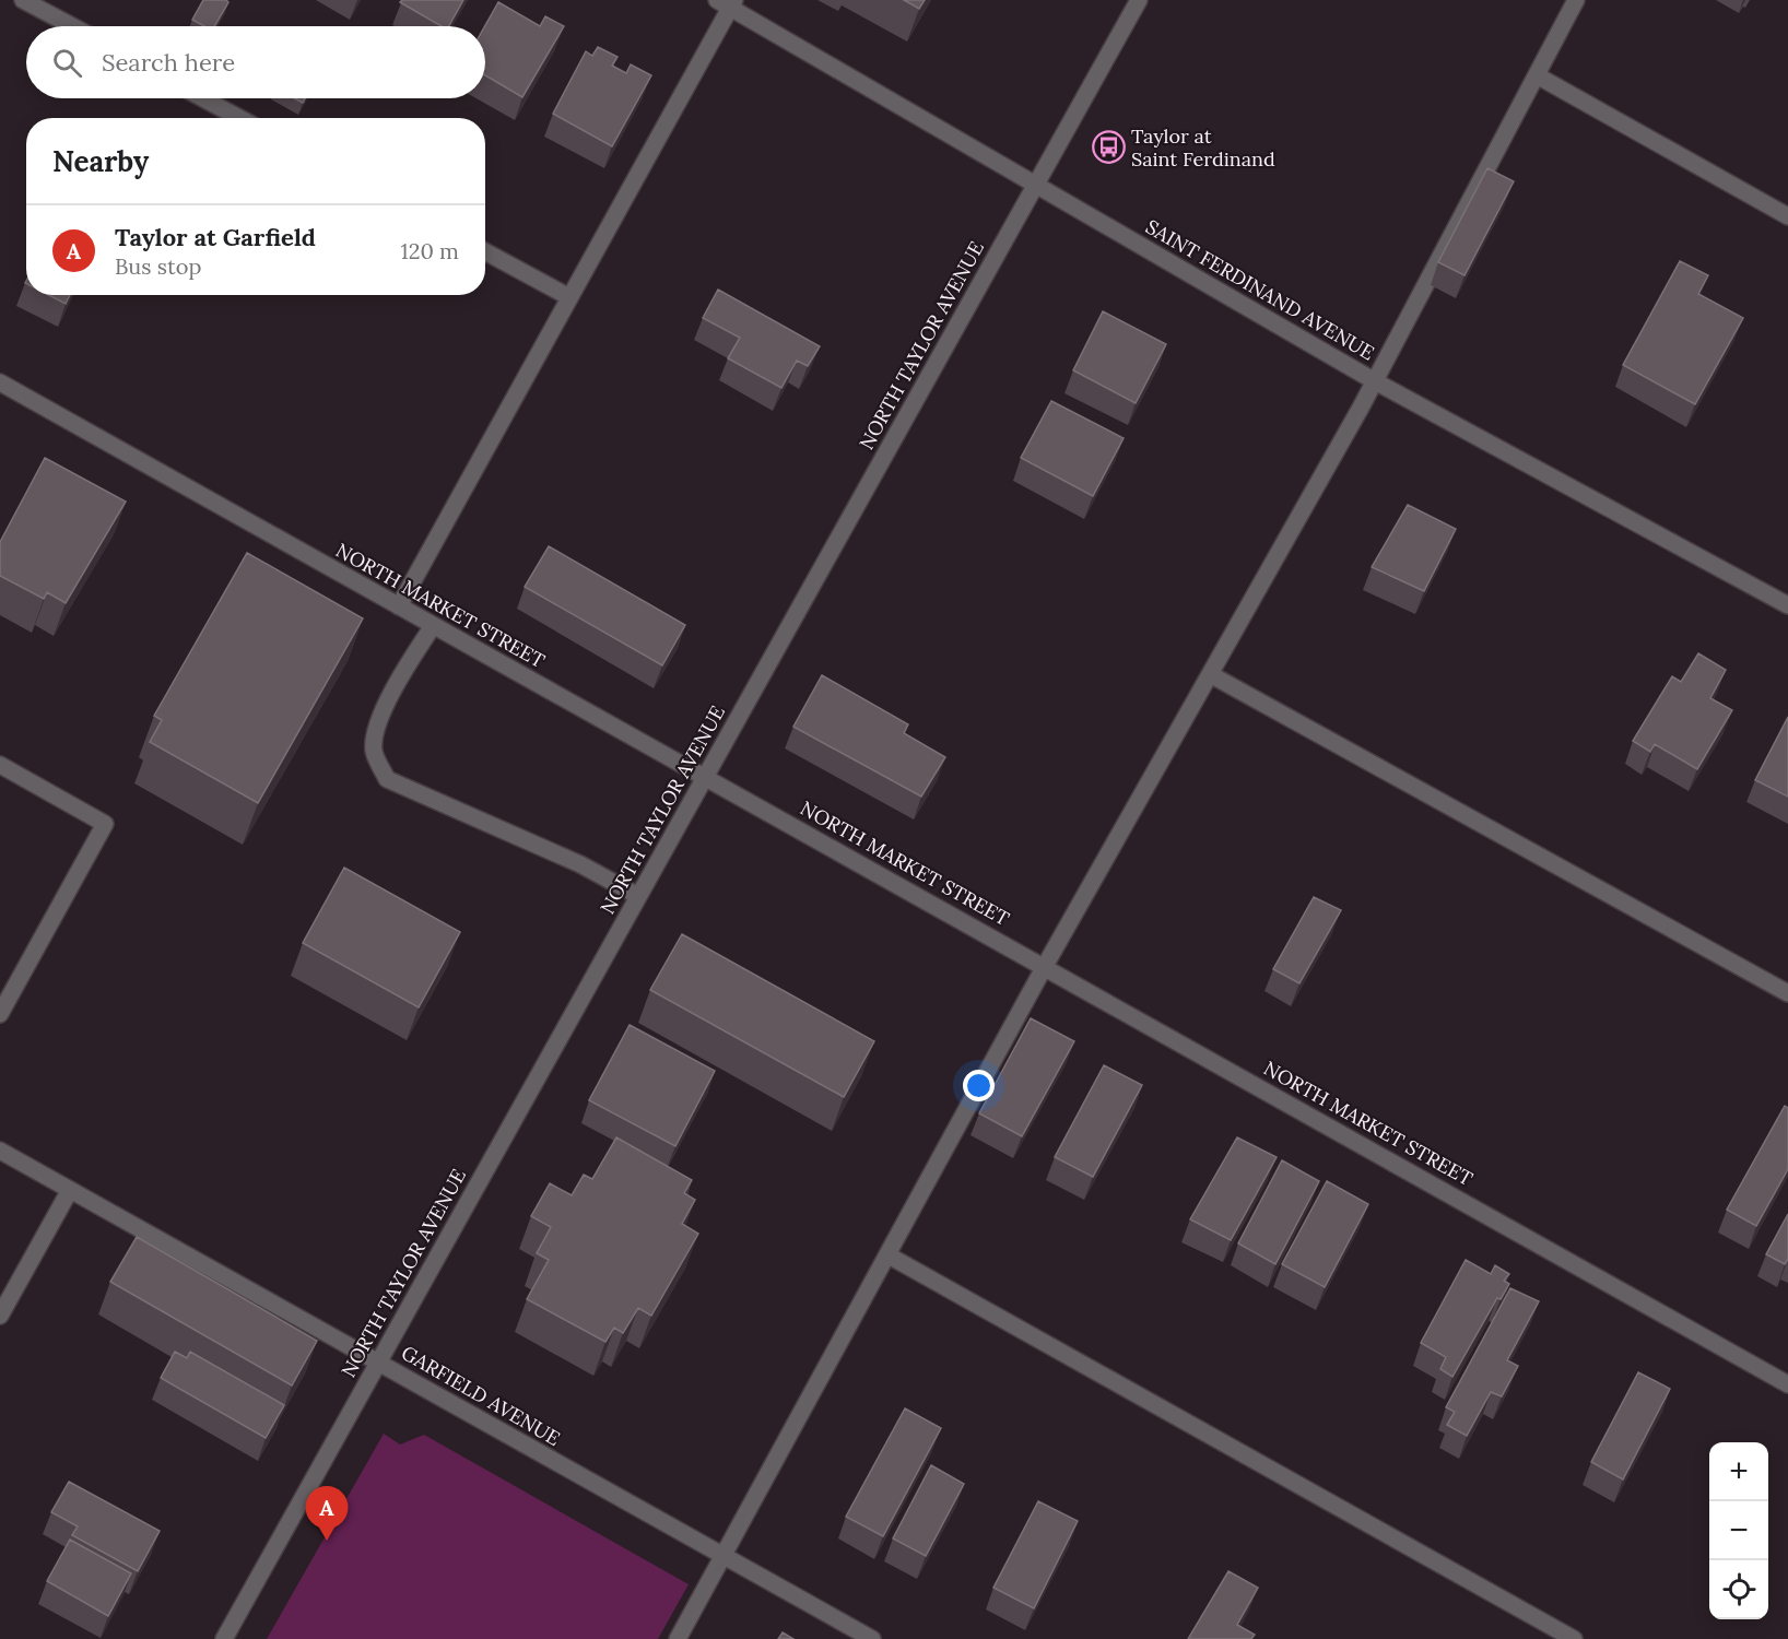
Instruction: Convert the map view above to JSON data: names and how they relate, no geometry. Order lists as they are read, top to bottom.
{
  "streets": {
    "street": [
      "SAINT FERDINAND AVENUE",
      "NORTH TAYLOR AVENUE",
      "NORTH MARKET STREET",
      "GARFIELD AVENUE"
    ]
  },
  "crossings": [
    ["SAINT FERDINAND AVENUE", "NORTH TAYLOR AVENUE"],
    ["NORTH TAYLOR AVENUE", "NORTH MARKET STREET"],
    ["NORTH TAYLOR AVENUE", "GARFIELD AVENUE"]
  ],
  "places": {
    "bus stop": ["Taylor at Saint Ferdinand"]
  },
  "page": {
    "search": "Search here",
    "heading": "Nearby",
    "list": [
      {
        "mark": "A",
        "name": "Taylor at Garfield",
        "note": "Bus stop",
        "value": "120 m"
      }
    ],
    "map_buttons": ["+", "−"],
    "pins": "A"
  }
}
